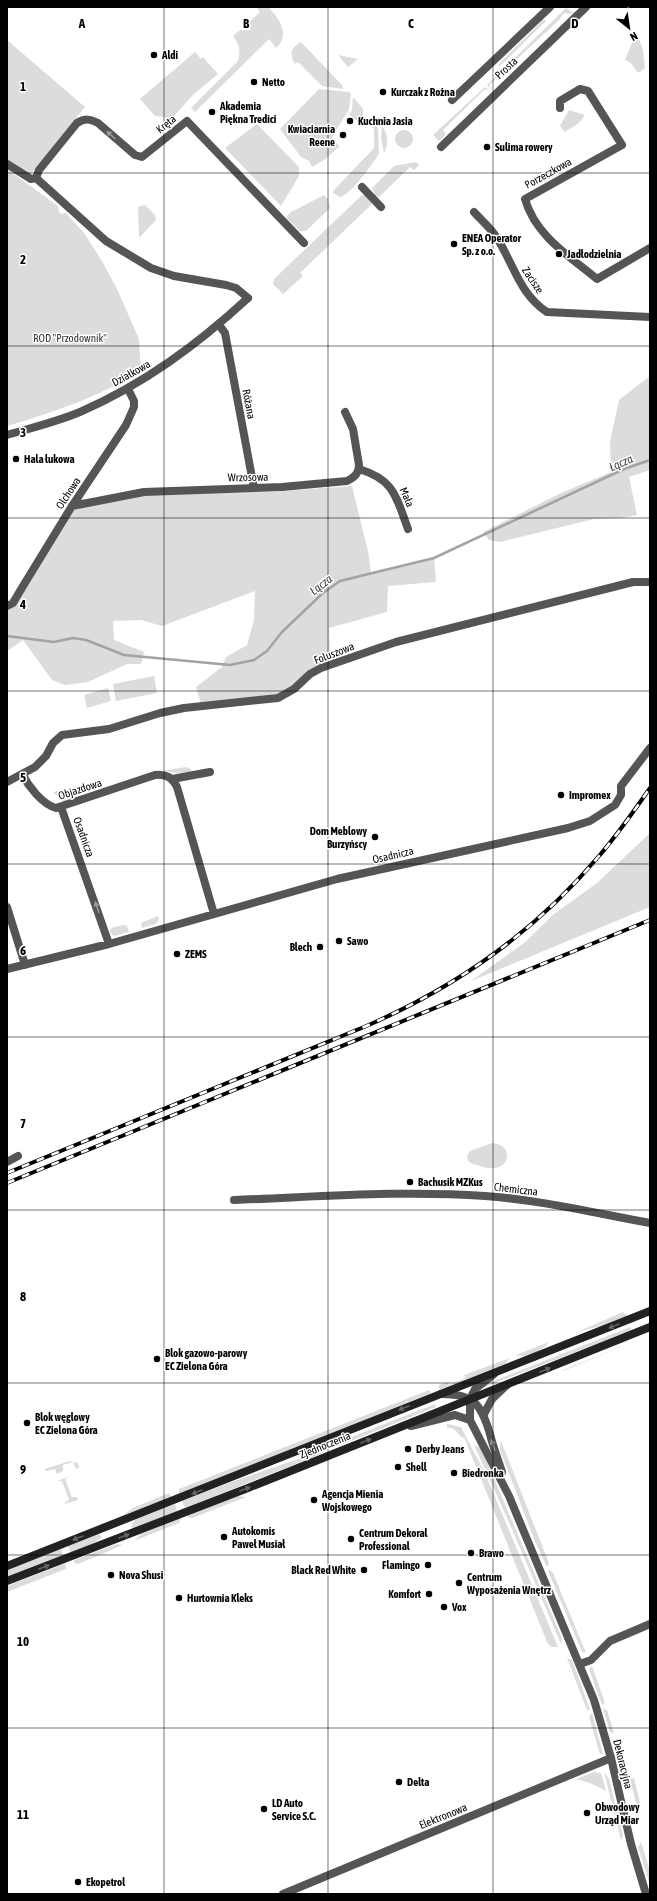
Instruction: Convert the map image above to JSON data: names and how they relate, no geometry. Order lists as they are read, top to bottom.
{
  "streets": {
    "main road": ["Zjednoczenia"],
    "street": [
      "Prosta",
      "Kręta",
      "Porzeczkowa",
      "Zacisze",
      "Działkowa",
      "Różana",
      "Wrzosowa",
      "Olchowa",
      "Mała",
      "Foluszowa",
      "Objazdowa",
      "Osadnicza",
      "Chemiczna",
      "Dekoracyjna",
      "Elektronowa"
    ]
  },
  "crossings": [
    ["Kręta", "Działkowa"],
    ["Działkowa", "Różana"],
    ["Działkowa", "Olchowa"],
    ["Różana", "Wrzosowa"],
    ["Wrzosowa", "Olchowa"],
    ["Wrzosowa", "Mała"],
    ["Foluszowa", "Objazdowa"],
    ["Objazdowa", "Osadnicza"],
    ["Zjednoczenia", "Dekoracyjna"],
    ["Dekoracyjna", "Elektronowa"]
  ],
  "water": ["Łącza"],
  "parks": ["ROD \"Przodownik\""],
  "places": [
    "Aldi",
    "Netto",
    "Kurczak z Rożna",
    "Akademia Piękna Tredici",
    "Kuchnia Jasia",
    "Kwiaciarnia Reene",
    "Sulima rowery",
    "ENEA Operator Sp. z o.o.",
    "Jadłodzielnia",
    "Hala łukowa",
    "Impromex",
    "Dom Meblowy Burzyńscy",
    "Sawo",
    "Blech",
    "ZEMS",
    "Bachusik MZKus",
    "Blok gazowo-parowy EC Zielona Góra",
    "Blok węglowy EC Zielona Góra",
    "Derby Jeans",
    "Shell",
    "Biedronka",
    "Agencja Mienia Wojskowego",
    "Autokomis Paweł Musiał",
    "Centrum Dekoral Professional",
    "Brawo",
    "Flamingo",
    "Black Red White",
    "Nova Shusi",
    "Centrum Wyposażenia Wnętrz",
    "Komfort",
    "Hurtownia Kleks",
    "Vox",
    "Delta",
    "LD Auto Service S.C.",
    "Obwodowy Urząd Miar",
    "Ekopetrol"
  ],
  "north": "bottom right",
  "grid": {
    "columns": [
      "A",
      "B",
      "C",
      "D"
    ],
    "rows": [
      "1",
      "2",
      "3",
      "4",
      "5",
      "6",
      "7",
      "8",
      "9",
      "10",
      "11"
    ]
  }
}
